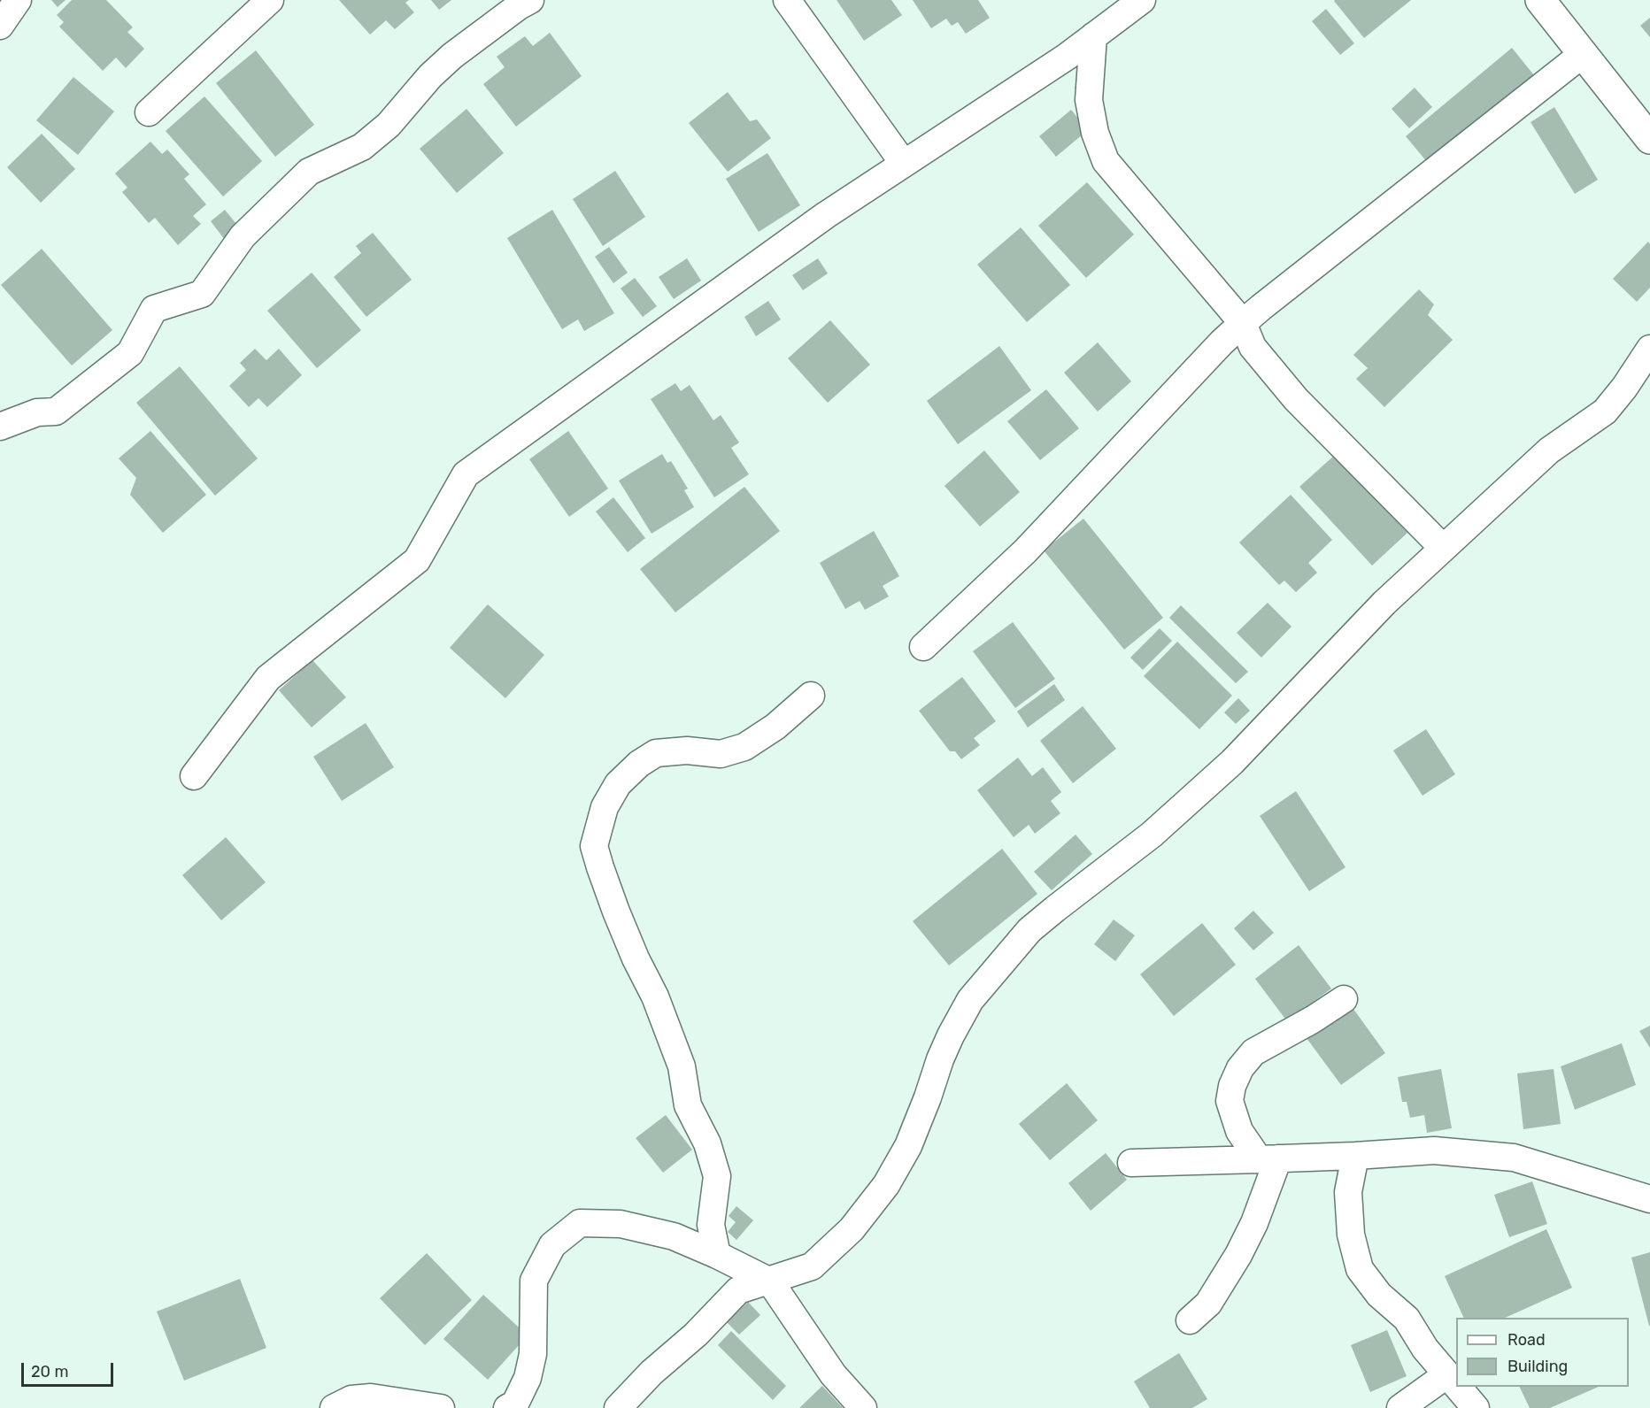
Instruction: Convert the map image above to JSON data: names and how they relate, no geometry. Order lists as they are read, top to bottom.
{
  "legend": ["Road", "Building"],
  "scale_bar": "20 m"
}
